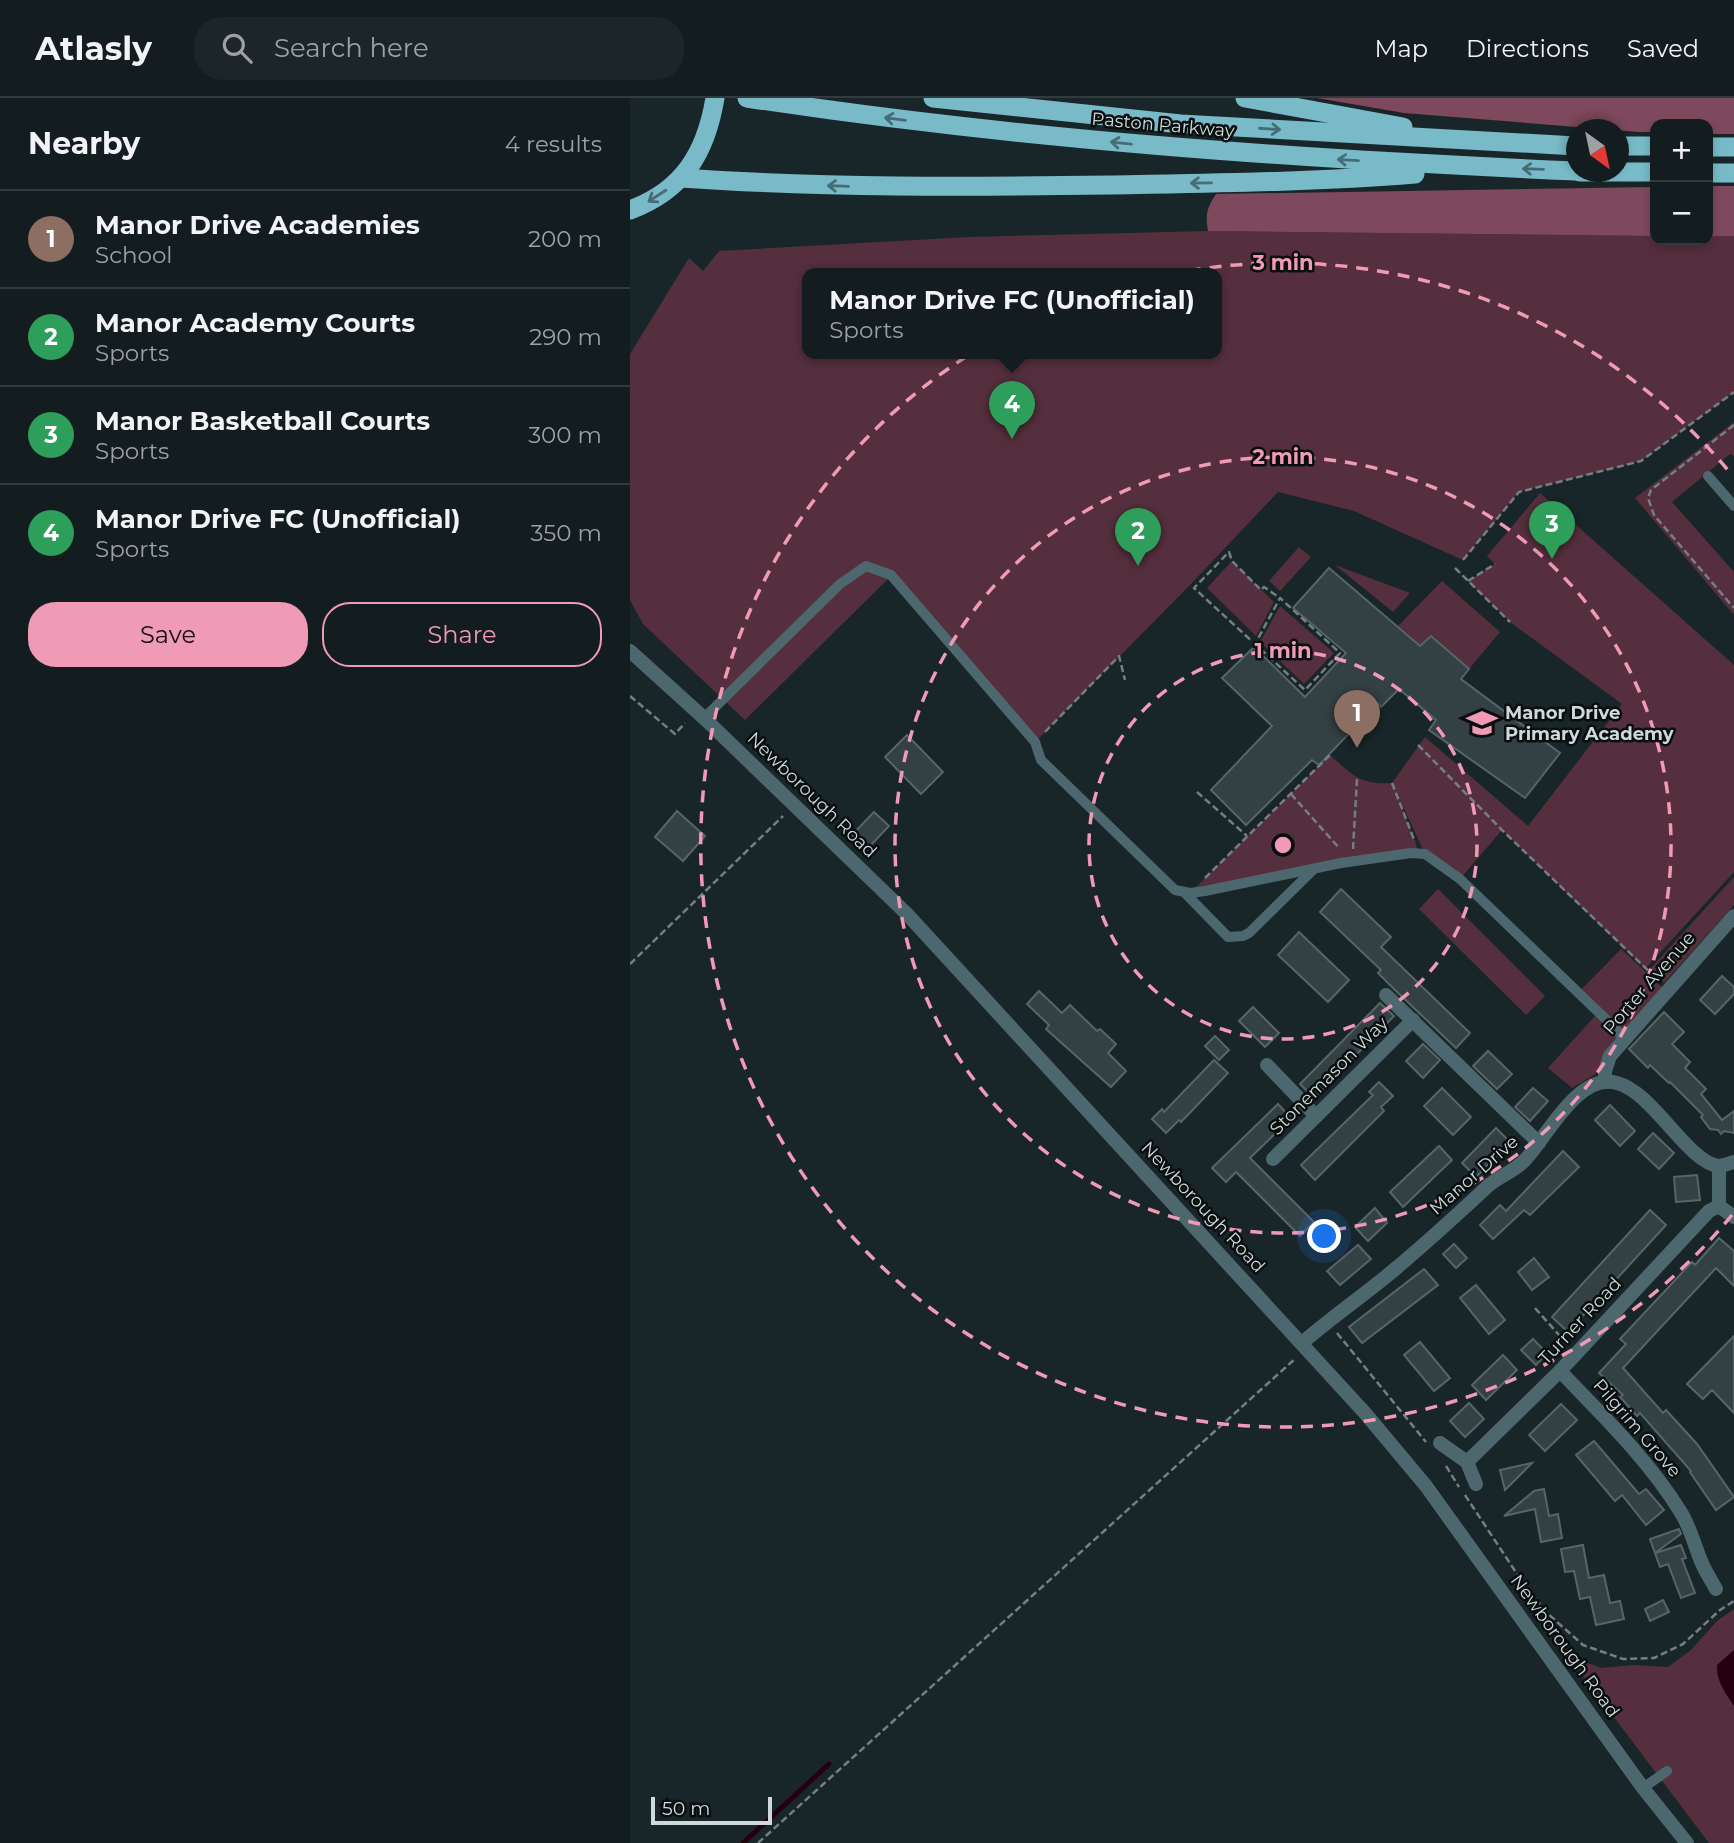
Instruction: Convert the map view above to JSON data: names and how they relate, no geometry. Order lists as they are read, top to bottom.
{
  "streets": {
    "highway": ["Paston Parkway"],
    "street": [
      "Newborough Road",
      "Porter Avenue",
      "Stonemason Way",
      "Manor Drive",
      "Turner Road",
      "Pilgrim Grove"
    ]
  },
  "crossings": [
    ["Newborough Road", "Manor Drive"],
    ["Porter Avenue", "Manor Drive"],
    ["Stonemason Way", "Manor Drive"],
    ["Turner Road", "Pilgrim Grove"]
  ],
  "places": {
    "school or university": ["Manor Drive Primary Academy"]
  },
  "scale_bar": "50 m",
  "north": "bottom right",
  "page": {
    "header": "Atlasly",
    "search": "Search here",
    "nav": ["Map", "Directions", "Saved"],
    "heading": ["Nearby", "4 results"],
    "map_buttons": ["+", "−"],
    "list": [
      {
        "mark": "1",
        "name": "Manor Drive Academies",
        "note": "School",
        "value": "200 m"
      },
      {
        "mark": "2",
        "name": "Manor Academy Courts",
        "note": "Sports",
        "value": "290 m"
      },
      {
        "mark": "3",
        "name": "Manor Basketball Courts",
        "note": "Sports",
        "value": "300 m"
      },
      {
        "mark": "4",
        "name": "Manor Drive FC (Unofficial)",
        "note": "Sports",
        "value": "350 m"
      }
    ],
    "popup": ["Manor Drive FC (Unofficial)", "Sports"],
    "pins": [
      "4",
      "3",
      "2",
      "1"
    ],
    "buttons": ["Save", "Share"],
    "scale": "50 m"
  },
  "rings": ["3 min", "2 min", "1 min"]
}
